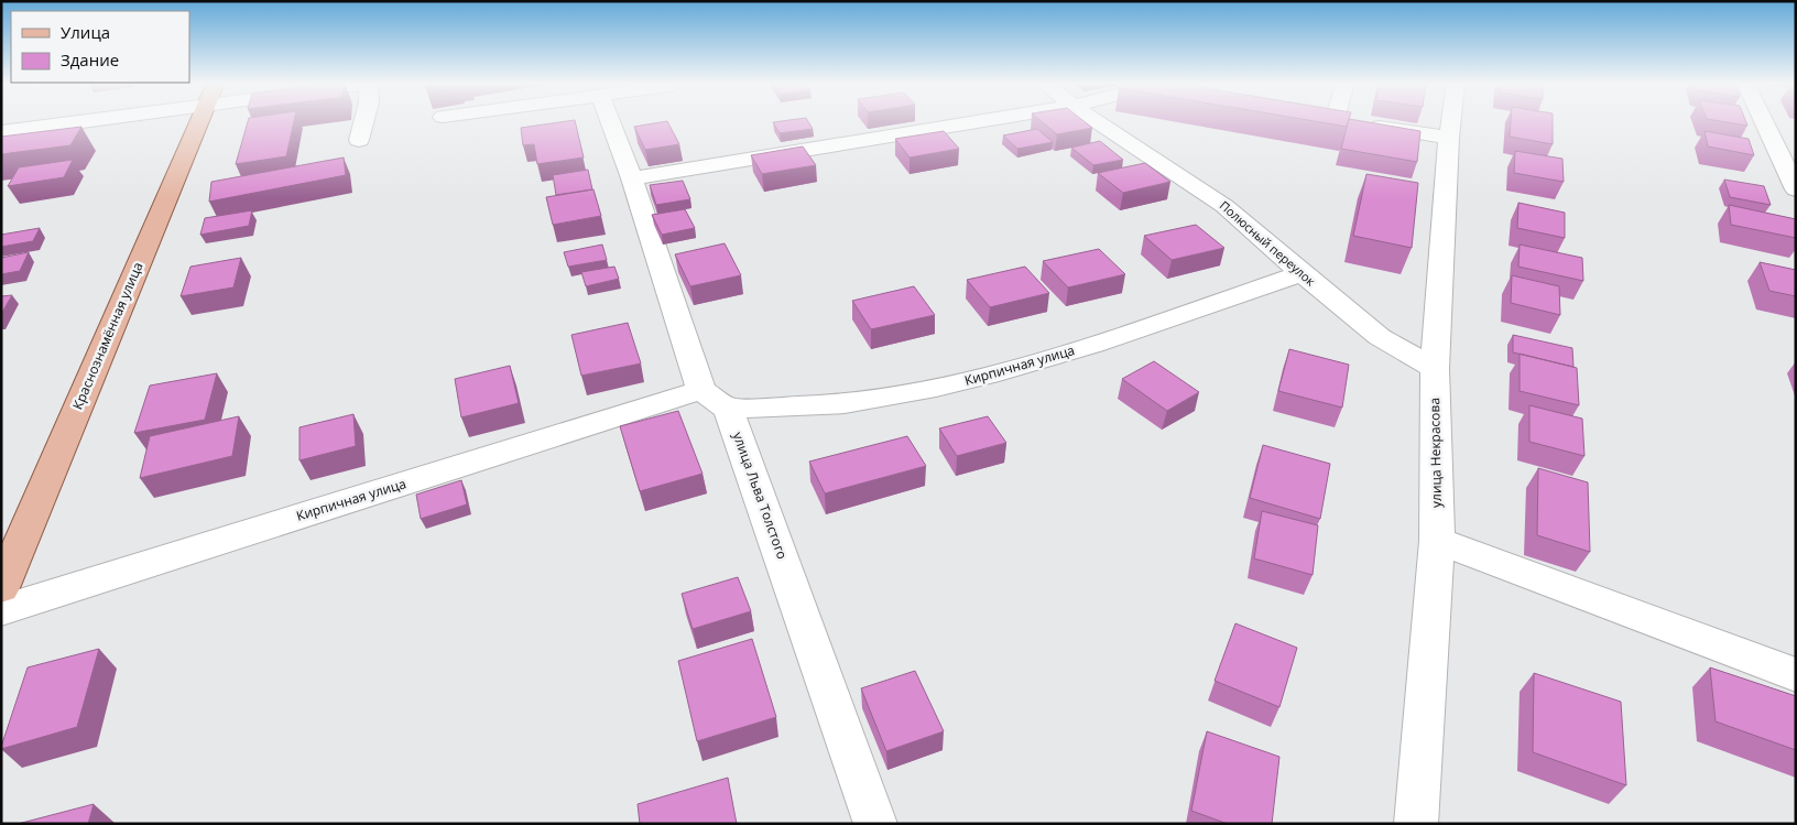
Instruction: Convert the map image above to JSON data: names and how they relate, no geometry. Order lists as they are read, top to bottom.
{
  "streets": {
    "main road": ["Краснознамённая улица"],
    "street": [
      "Полюсный переулок",
      "Кирпичная улица",
      "улица Некрасова",
      "улица Льва Толстого"
    ]
  },
  "crossings": [
    ["Полюсный переулок", "Кирпичная улица"],
    ["Полюсный переулок", "улица Некрасова"],
    ["Кирпичная улица", "улица Льва Толстого"]
  ],
  "legend": ["Улица", "Здание"]
}
